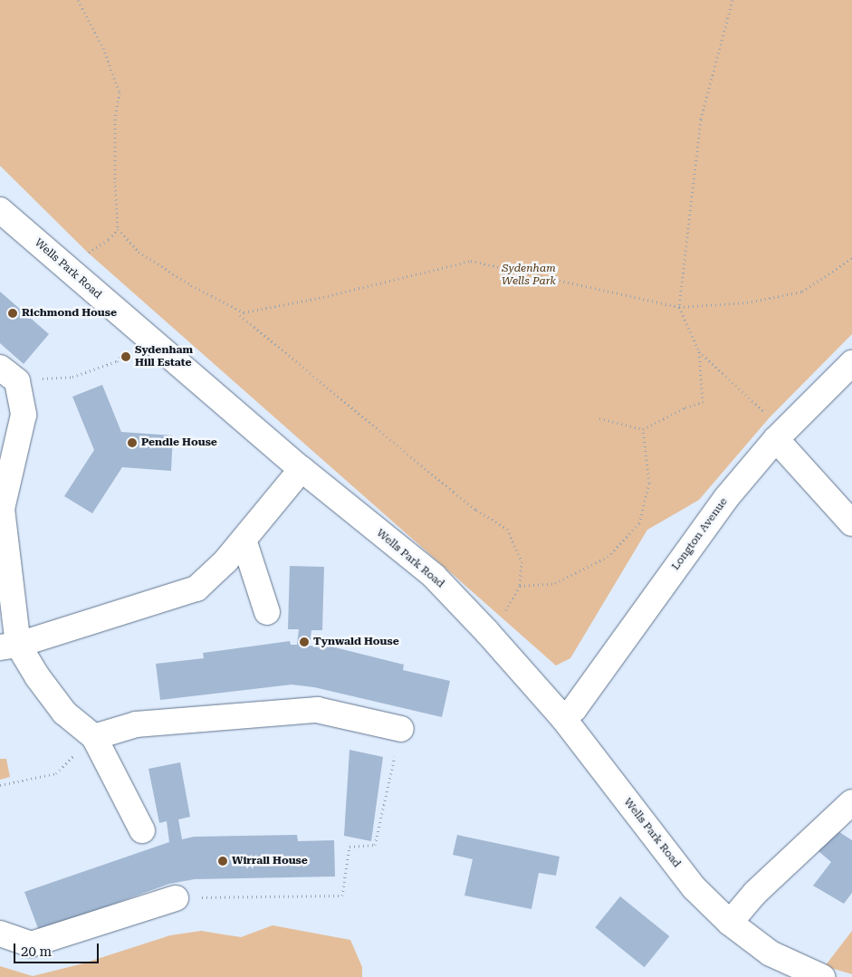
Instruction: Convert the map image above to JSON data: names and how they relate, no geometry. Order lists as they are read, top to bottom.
{
  "streets": {
    "street": ["Wells Park Road", "Longton Avenue"]
  },
  "crossings": [
    ["Wells Park Road", "Longton Avenue"]
  ],
  "parks": ["Sydenham Wells Park"],
  "places": [
    "Richmond House",
    "Sydenham Hill Estate",
    "Pendle House",
    "Tynwald House",
    "Wirrall House"
  ],
  "scale_bar": "20 m"
}
